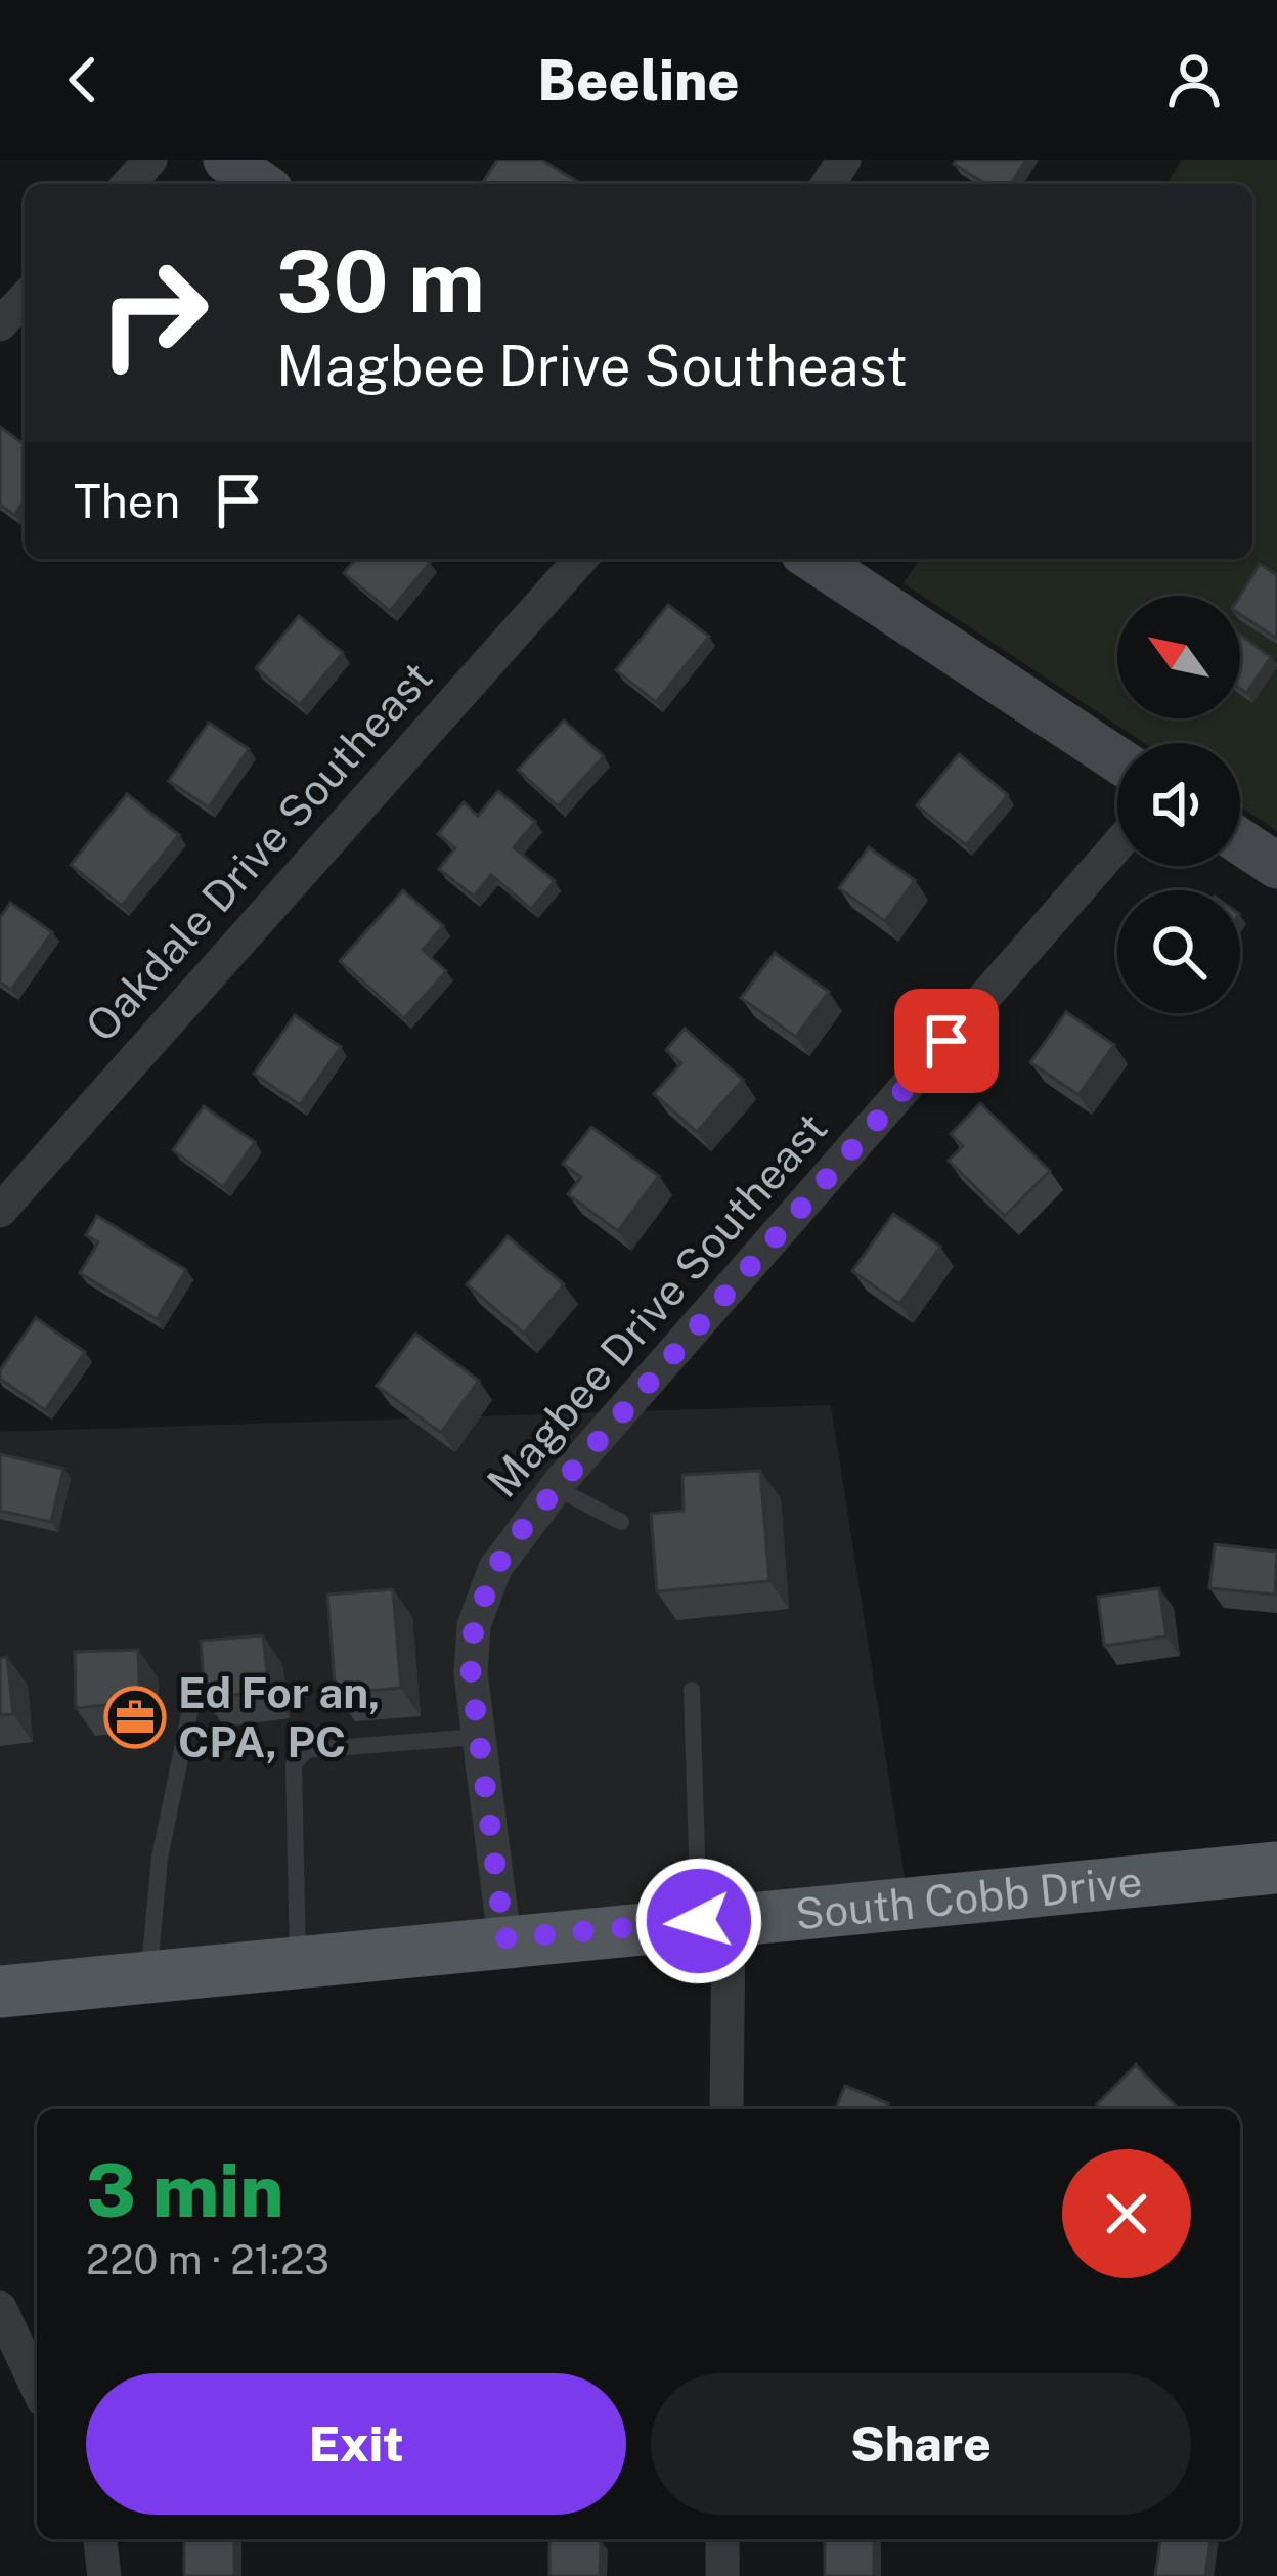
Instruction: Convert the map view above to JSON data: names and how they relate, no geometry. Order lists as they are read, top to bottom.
{
  "streets": {
    "main road": ["South Cobb Drive"],
    "street": ["Oakdale Drive Southeast", "Magbee Drive Southeast"]
  },
  "crossings": [
    ["Magbee Drive Southeast", "South Cobb Drive"]
  ],
  "places": {
    "office": ["Ed For an, CPA, PC"]
  },
  "north": "top left",
  "page": {
    "header": "Beeline",
    "turn": ["30 m", "Magbee Drive Southeast"],
    "then": "Then",
    "heading": ["3 min", "220 m · 21:23"],
    "buttons": ["Exit", "Share"]
  }
}
